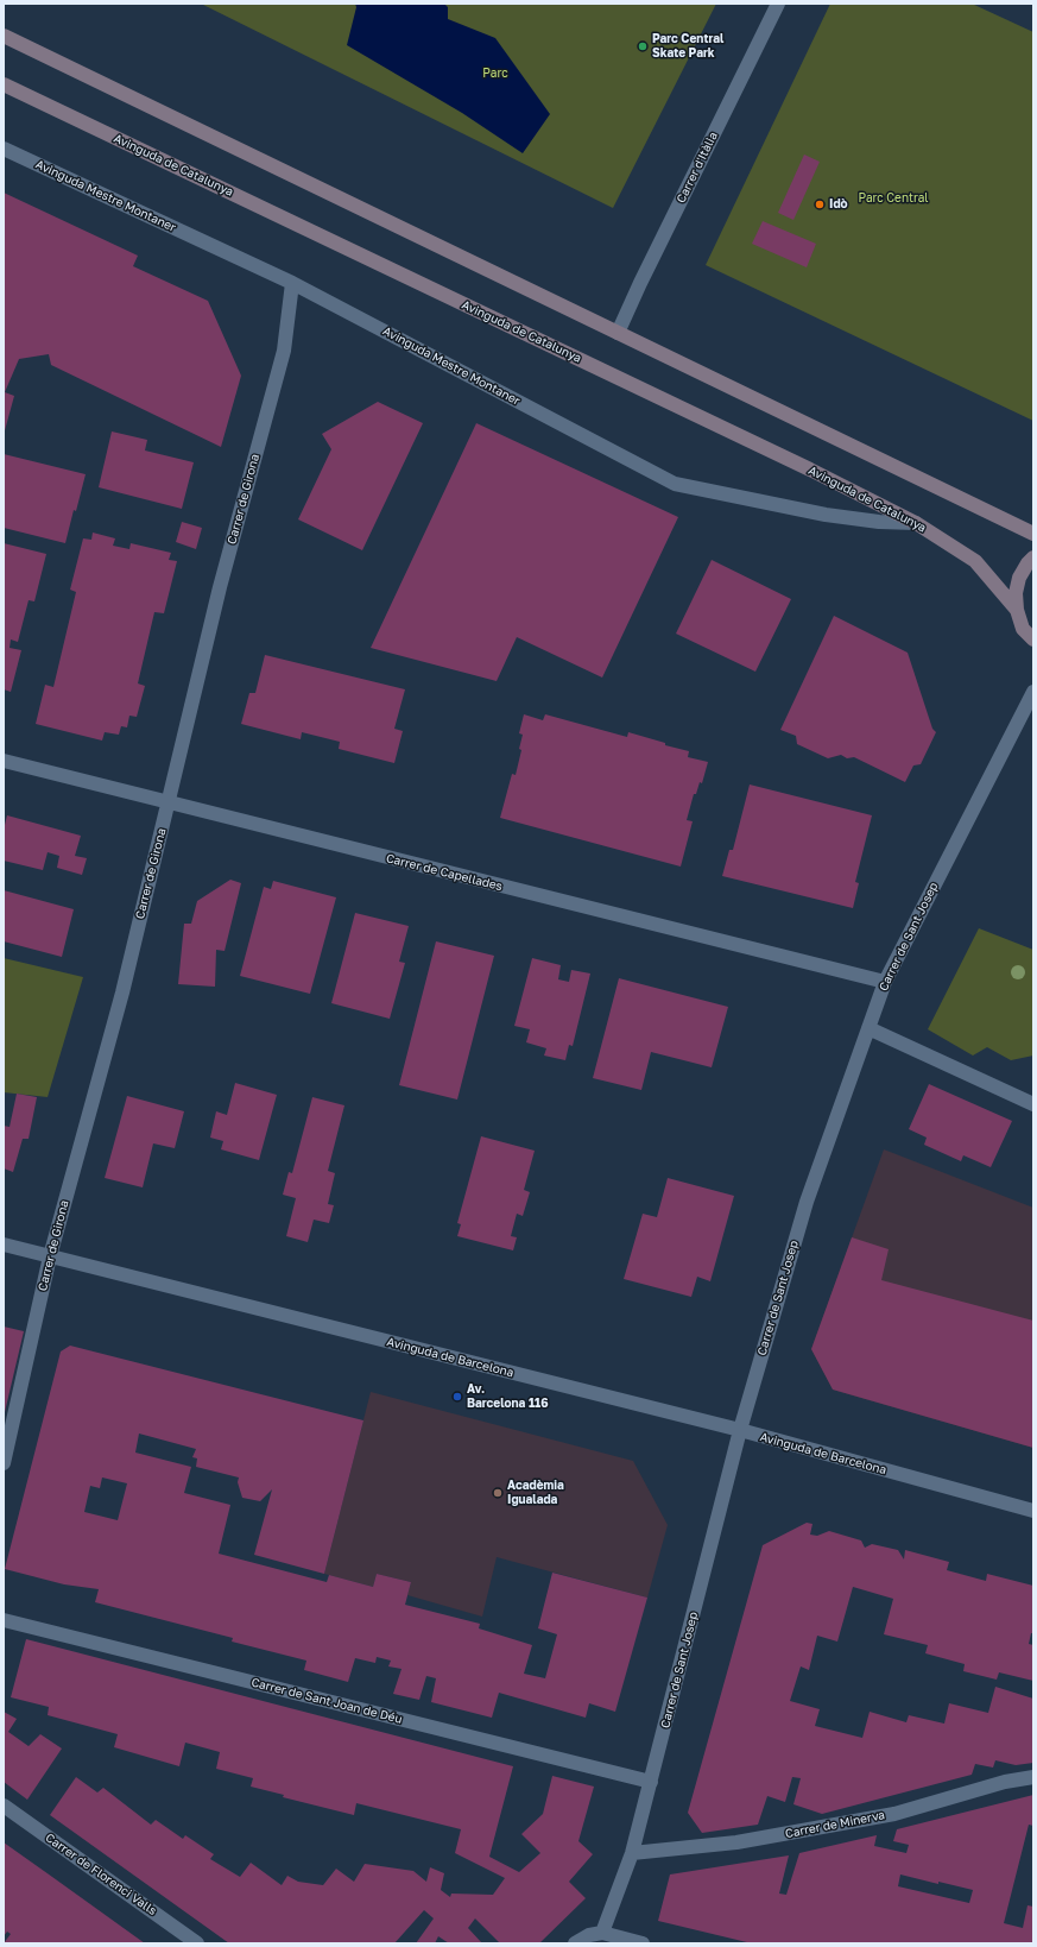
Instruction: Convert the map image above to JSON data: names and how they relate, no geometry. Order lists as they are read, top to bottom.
{
  "streets": {
    "street": [
      "Avinguda de Catalunya",
      "Carrer d'Itàlia",
      "Avinguda Mestre Montaner",
      "Carrer de Girona",
      "Carrer de Capellades",
      "Carrer de Sant Josep",
      "Avinguda de Barcelona",
      "Carrer de Sant Joan de Déu",
      "Carrer de Minerva",
      "Carrer de Florenci Valls"
    ]
  },
  "crossings": [
    ["Avinguda de Catalunya", "Avinguda Mestre Montaner"],
    ["Avinguda Mestre Montaner", "Carrer de Girona"],
    ["Carrer de Girona", "Carrer de Capellades"],
    ["Carrer de Girona", "Avinguda de Barcelona"],
    ["Carrer de Capellades", "Carrer de Sant Josep"],
    ["Carrer de Sant Josep", "Avinguda de Barcelona"],
    ["Carrer de Sant Josep", "Carrer de Sant Joan de Déu"],
    ["Carrer de Sant Josep", "Carrer de Minerva"]
  ],
  "parks": ["Parc", "Parc Central"],
  "places": [
    "Parc Central Skate Park",
    "Idò",
    "Av. Barcelona 116",
    "Acadèmia Igualada"
  ]
}
